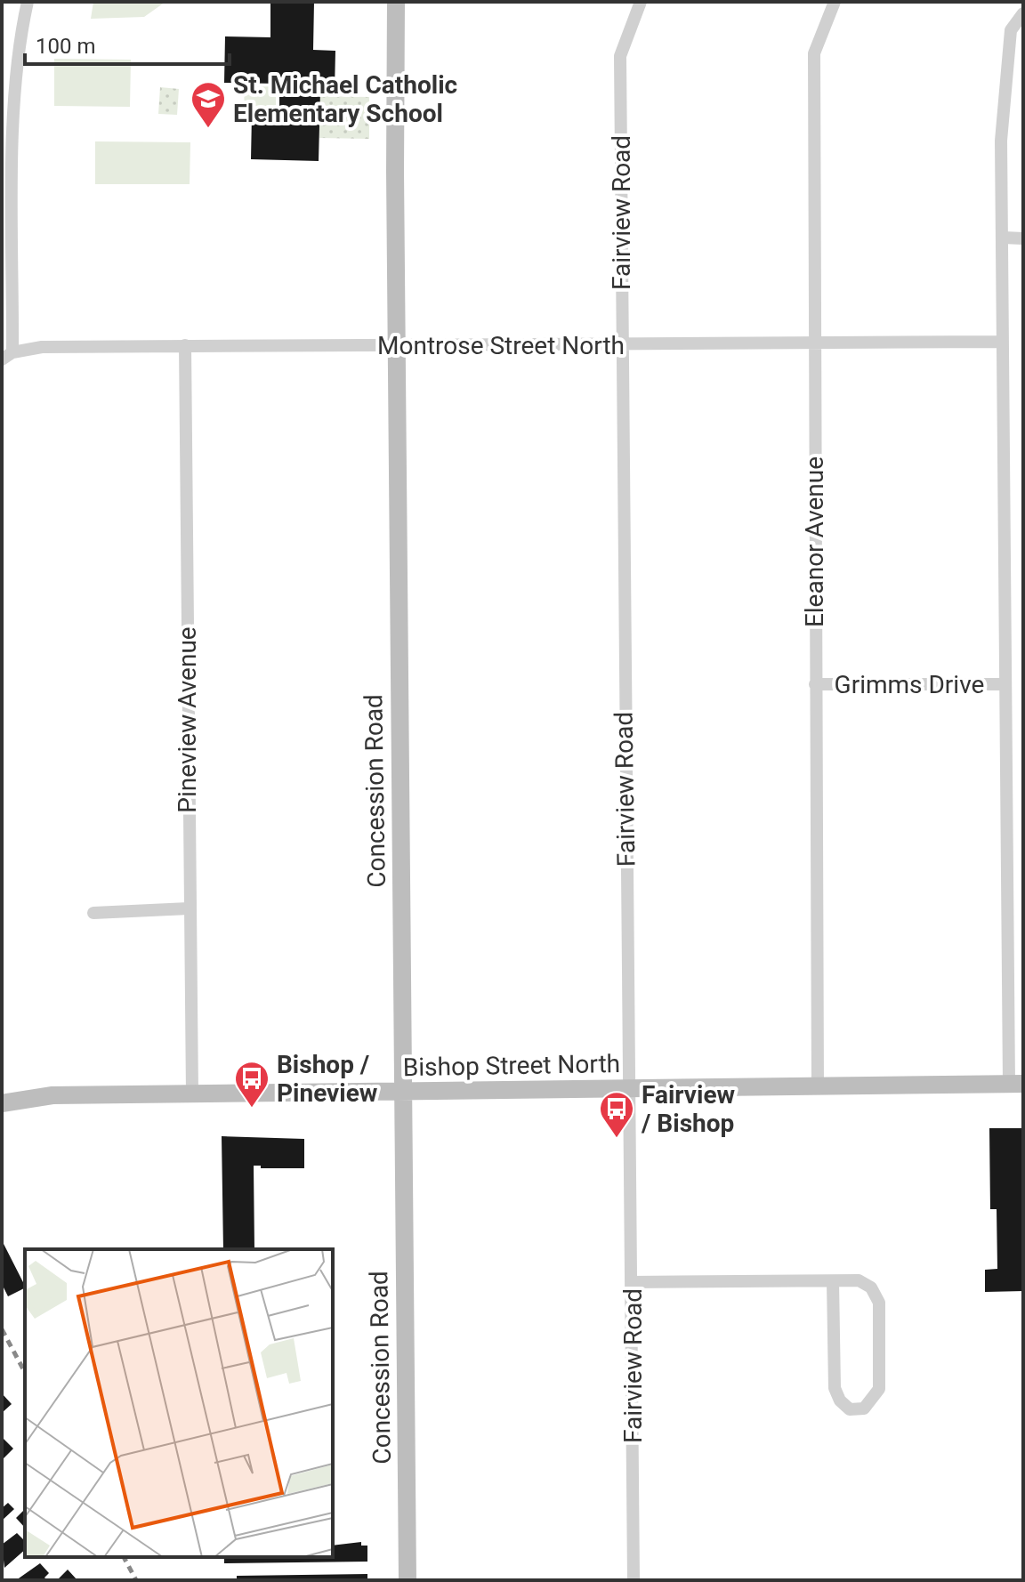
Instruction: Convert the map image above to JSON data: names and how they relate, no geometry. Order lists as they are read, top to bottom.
{
  "streets": {
    "main road": ["Concession Road", "Bishop Street North"],
    "street": [
      "Fairview Road",
      "Montrose Street North",
      "Eleanor Avenue",
      "Grimms Drive",
      "Pineview Avenue"
    ]
  },
  "crossings": [
    ["Fairview Road", "Montrose Street North"],
    ["Fairview Road", "Bishop Street North"],
    ["Montrose Street North", "Eleanor Avenue"],
    ["Montrose Street North", "Pineview Avenue"],
    ["Montrose Street North", "Concession Road"],
    ["Eleanor Avenue", "Grimms Drive"],
    ["Eleanor Avenue", "Bishop Street North"],
    ["Pineview Avenue", "Bishop Street North"],
    ["Concession Road", "Bishop Street North"]
  ],
  "places": {
    "school or university": ["St. Michael Catholic Elementary School"],
    "bus stop": ["Bishop / Pineview", "Fairview / Bishop"]
  },
  "scale_bar": "100 m"
}
